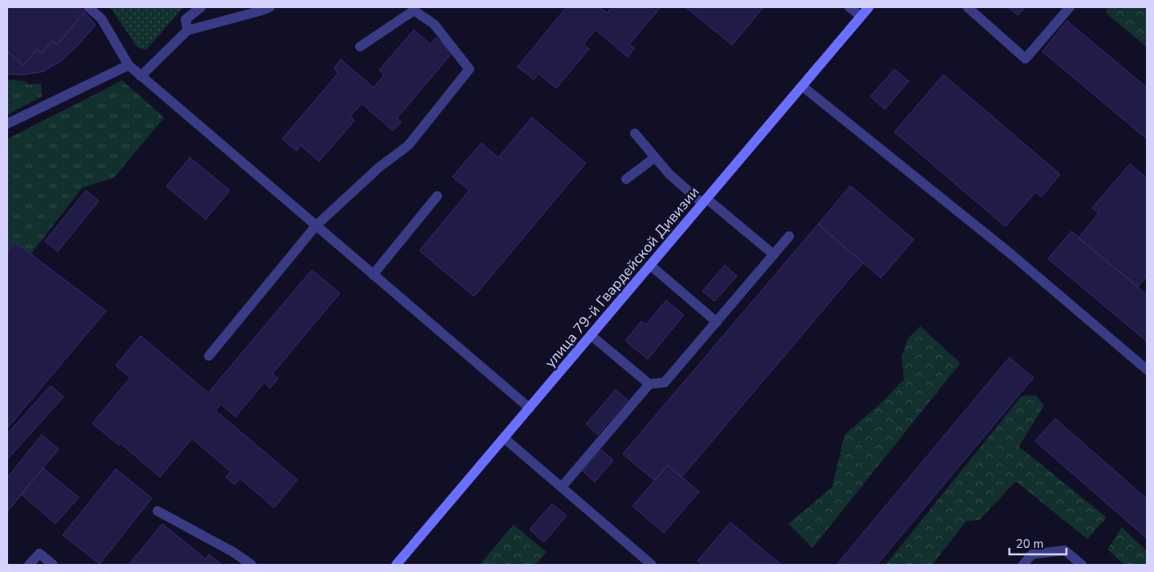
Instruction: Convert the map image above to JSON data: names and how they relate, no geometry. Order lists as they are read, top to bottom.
{
  "streets": {
    "main road": ["улица 79-й Гвардейской Дивизии"]
  },
  "scale_bar": "20 m"
}
